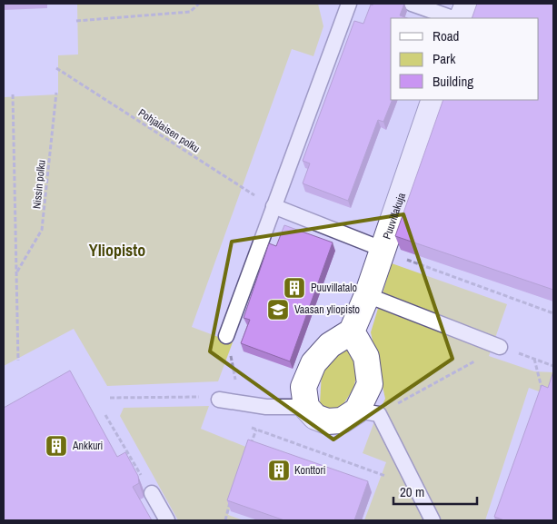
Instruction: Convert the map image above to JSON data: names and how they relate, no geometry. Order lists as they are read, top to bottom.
{
  "streets": {
    "street": ["Puuvillakuja"],
    "path": ["Pohjalaisen polku", "Nissin polku"]
  },
  "districts": ["Yliopisto"],
  "places": {
    "building": ["Puuvillatalo", "Ankkuri", "Konttori"],
    "school or university": ["Vaasan yliopisto"]
  },
  "legend": ["Road", "Park", "Building"],
  "scale_bar": "20 m"
}
